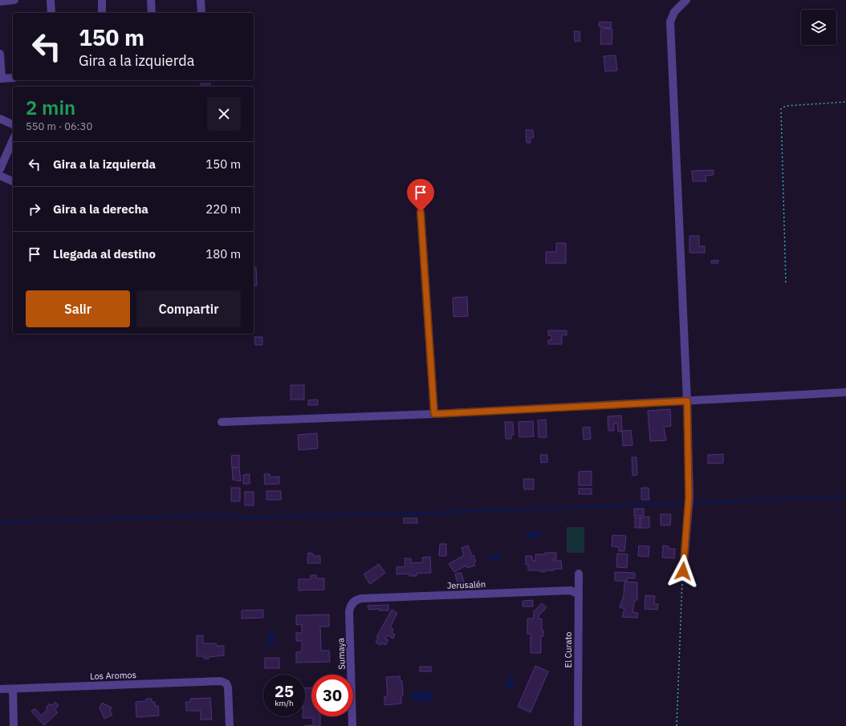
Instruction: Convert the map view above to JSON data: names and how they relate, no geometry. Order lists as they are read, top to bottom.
{
  "streets": {
    "street": [
      "Jerusalén",
      "El Curato",
      "Sumaya",
      "Los Aromos"
    ]
  },
  "crossings": [
    ["Jerusalén", "El Curato"],
    ["Jerusalén", "Sumaya"]
  ],
  "page": {
    "turn": ["150 m", "Gira a la izquierda"],
    "heading": ["2 min", "550 m · 06:30"],
    "list": [
      {
        "name": "Gira a la izquierda",
        "value": "150 m"
      },
      {
        "name": "Gira a la derecha",
        "value": "220 m"
      },
      {
        "name": "Llegada al destino",
        "value": "180 m"
      }
    ],
    "buttons": ["Salir", "Compartir"],
    "speed": "25 km/h",
    "limit": "30"
  }
}
